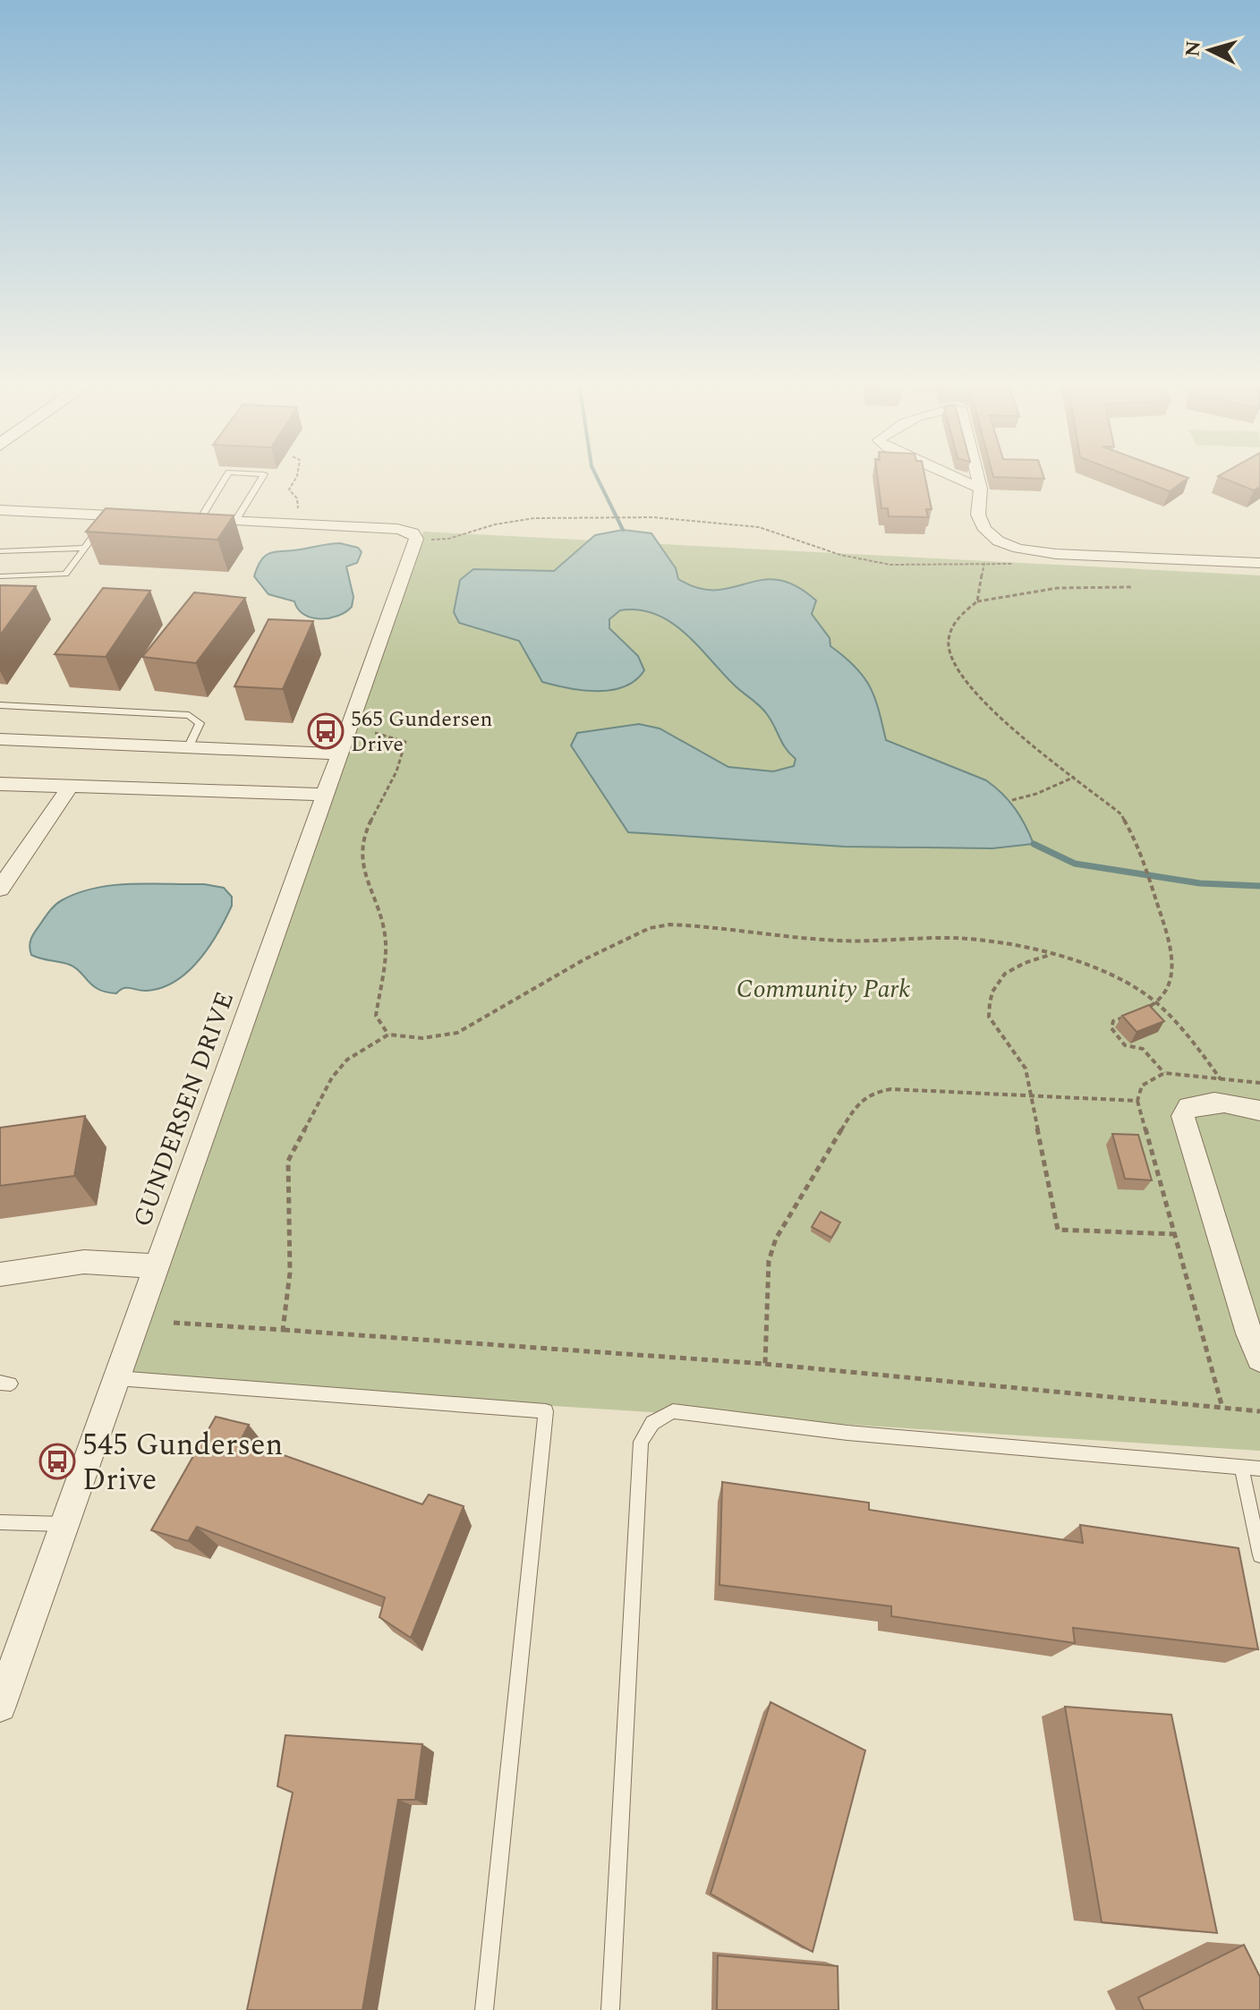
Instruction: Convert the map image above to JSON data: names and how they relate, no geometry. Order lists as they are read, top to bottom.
{
  "streets": {
    "street": ["GUNDERSEN DRIVE"]
  },
  "parks": ["Community Park"],
  "places": {
    "bus stop": ["565 Gundersen Drive", "545 Gundersen Drive"]
  },
  "north": "left"
}
